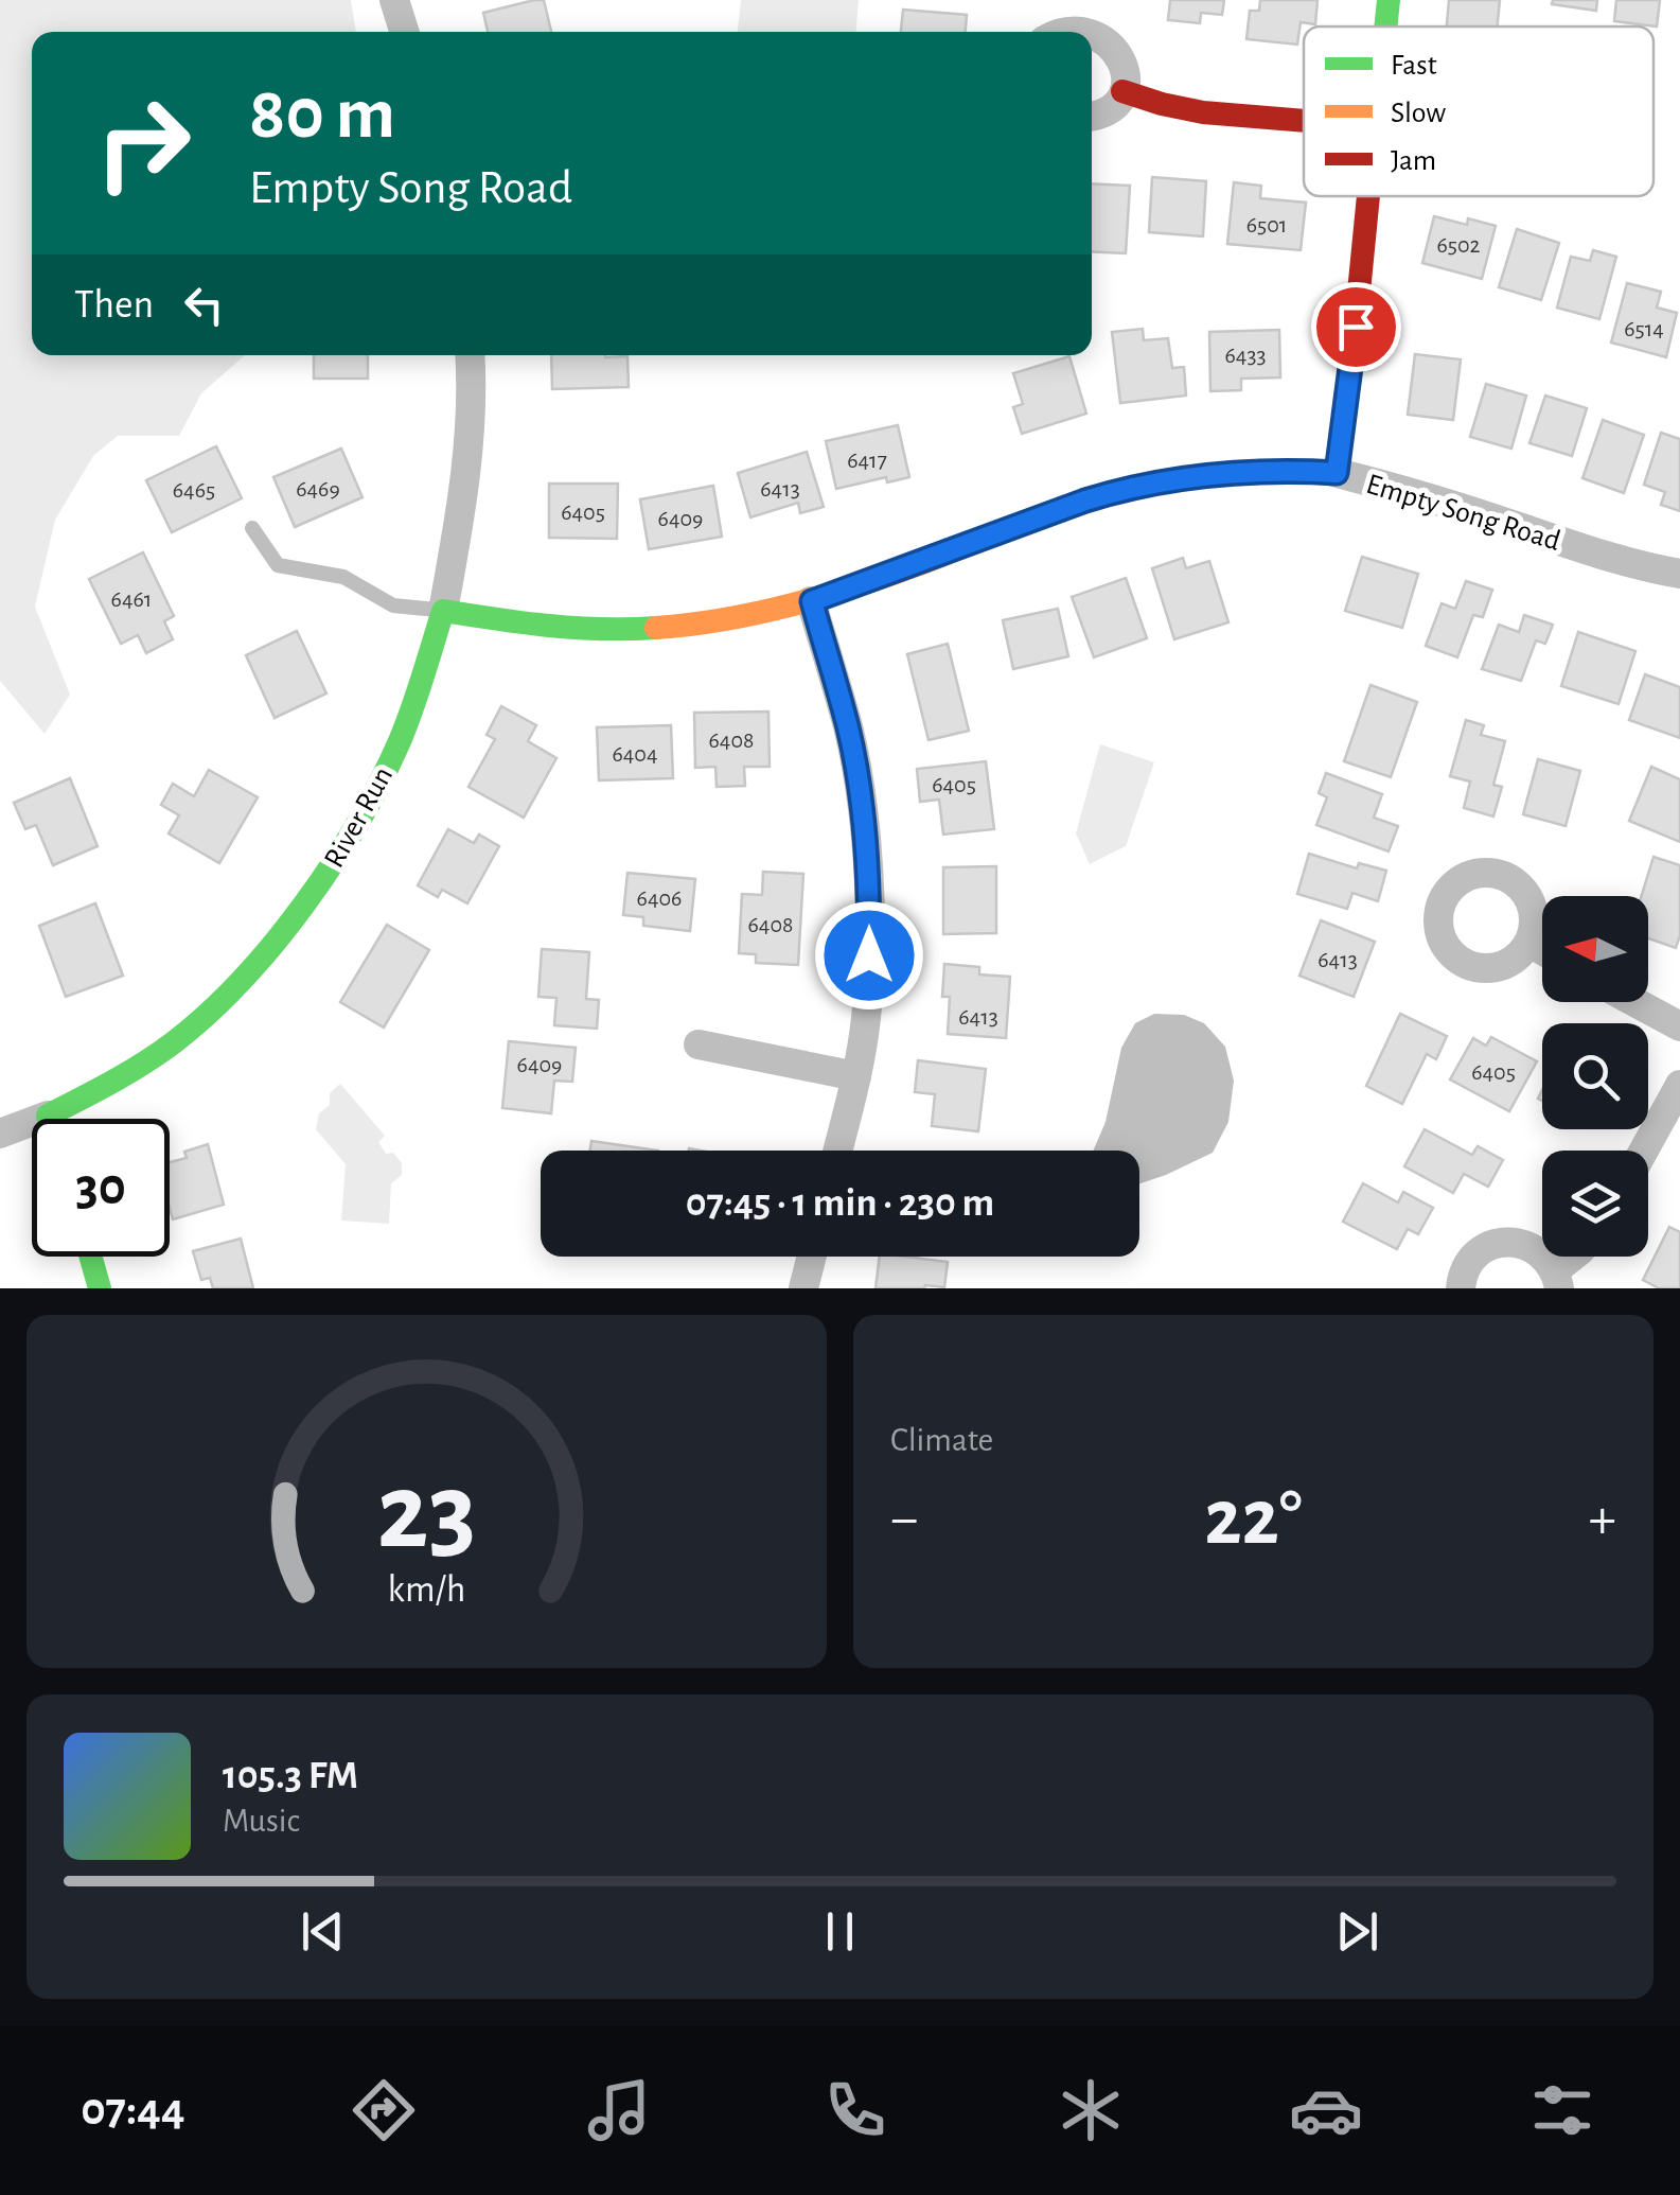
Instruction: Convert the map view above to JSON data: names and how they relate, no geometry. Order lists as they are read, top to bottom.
{
  "streets": {
    "street": ["Empty Song Road", "River Run"]
  },
  "crossings": [
    ["Empty Song Road", "River Run"]
  ],
  "house_numbers": [
    "6501",
    "6502",
    "6514",
    "6433",
    "6417",
    "6469",
    "6413",
    "6465",
    "6405",
    "6409",
    "6461",
    "6408",
    "6404",
    "6405",
    "6406",
    "6408",
    "6413",
    "6413",
    "6409",
    "6405"
  ],
  "legend": ["Fast", "Slow", "Jam"],
  "north": "left",
  "page": {
    "turn": ["80 m", "Empty Song Road"],
    "then": "Then",
    "limit": "30",
    "trip": "07:45 · 1 min · 230 m",
    "tile": "Climate",
    "heat": ["−", "22°", "+"],
    "song": ["105.3 FM", "Music"],
    "tabs": "07:44",
    "gauge": ["23", "km/h"]
  }
}
